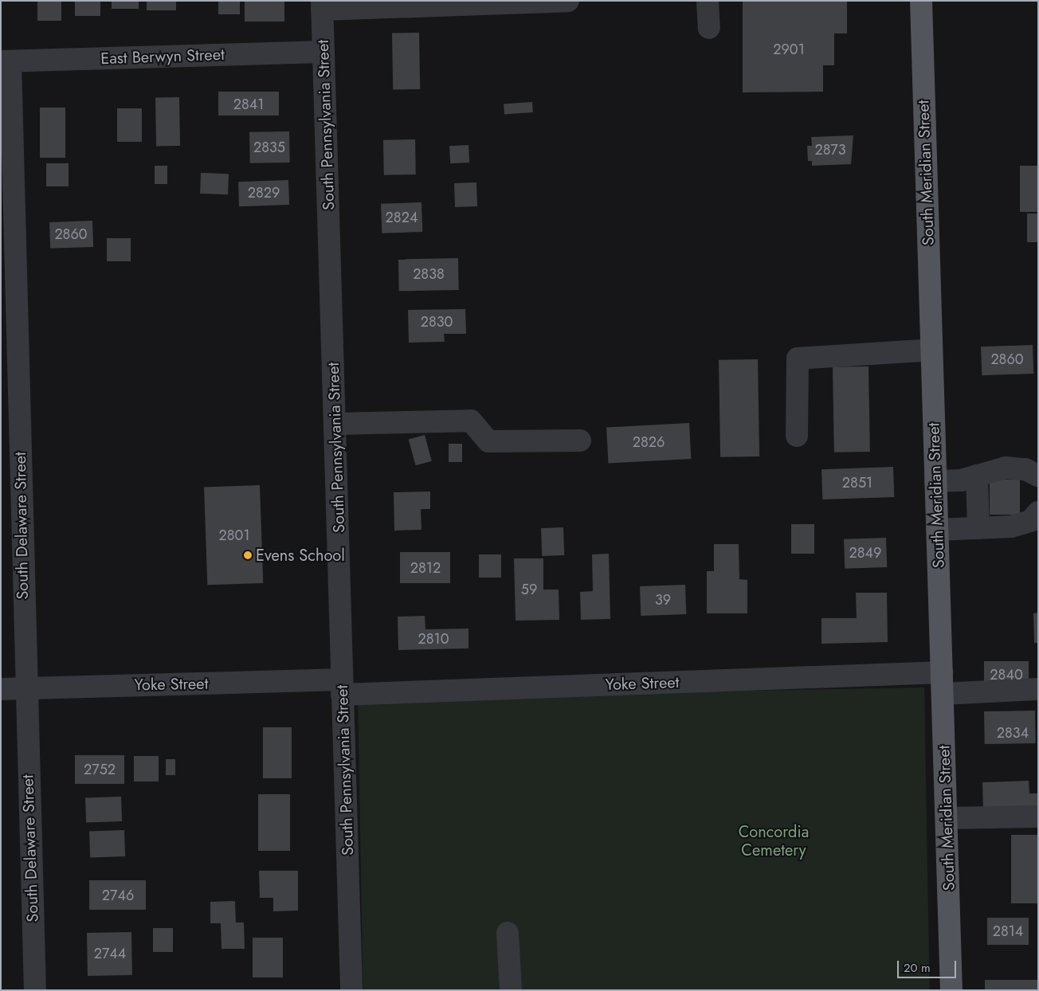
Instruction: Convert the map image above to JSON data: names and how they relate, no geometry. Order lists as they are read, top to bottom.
{
  "streets": {
    "main road": ["South Meridian Street"],
    "street": [
      "East Berwyn Street",
      "South Pennsylvania Street",
      "South Delaware Street",
      "Yoke Street"
    ]
  },
  "crossings": [
    ["East Berwyn Street", "South Pennsylvania Street"],
    ["East Berwyn Street", "South Delaware Street"],
    ["South Pennsylvania Street", "Yoke Street"],
    ["South Meridian Street", "Yoke Street"],
    ["South Delaware Street", "Yoke Street"]
  ],
  "parks": ["Concordia Cemetery"],
  "places": ["Evens School"],
  "house_numbers": [
    "2901",
    "2841",
    "2835",
    "2873",
    "2829",
    "2824",
    "2860",
    "2838",
    "2830",
    "2860",
    "2826",
    "2851",
    "2801",
    "2849",
    "2812",
    "59",
    "39",
    "2810",
    "2840",
    "2834",
    "2752",
    "2746",
    "2814",
    "2744"
  ],
  "scale_bar": "20 m"
}
